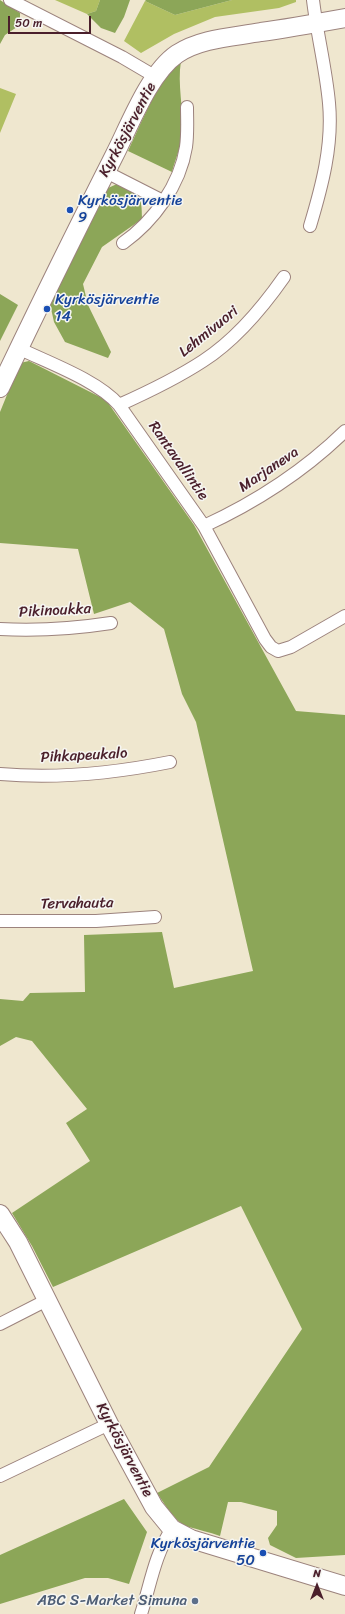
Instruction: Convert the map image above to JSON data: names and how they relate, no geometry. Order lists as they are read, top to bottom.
{
  "streets": {
    "street": [
      "Kyrkösjärventie",
      "Lehmivuori",
      "Rantavallintie",
      "Marjaneva",
      "Pikinoukka",
      "Pihkapeukalo",
      "Tervahauta"
    ]
  },
  "crossings": [
    ["Kyrkösjärventie", "Rantavallintie"],
    ["Lehmivuori", "Rantavallintie"],
    ["Rantavallintie", "Marjaneva"]
  ],
  "places": [
    "Kyrkösjärventie 9",
    "Kyrkösjärventie 14",
    "Kyrkösjärventie 50",
    "ABC S-Market Simuna"
  ],
  "scale_bar": "50 m",
  "north": "top"
}
